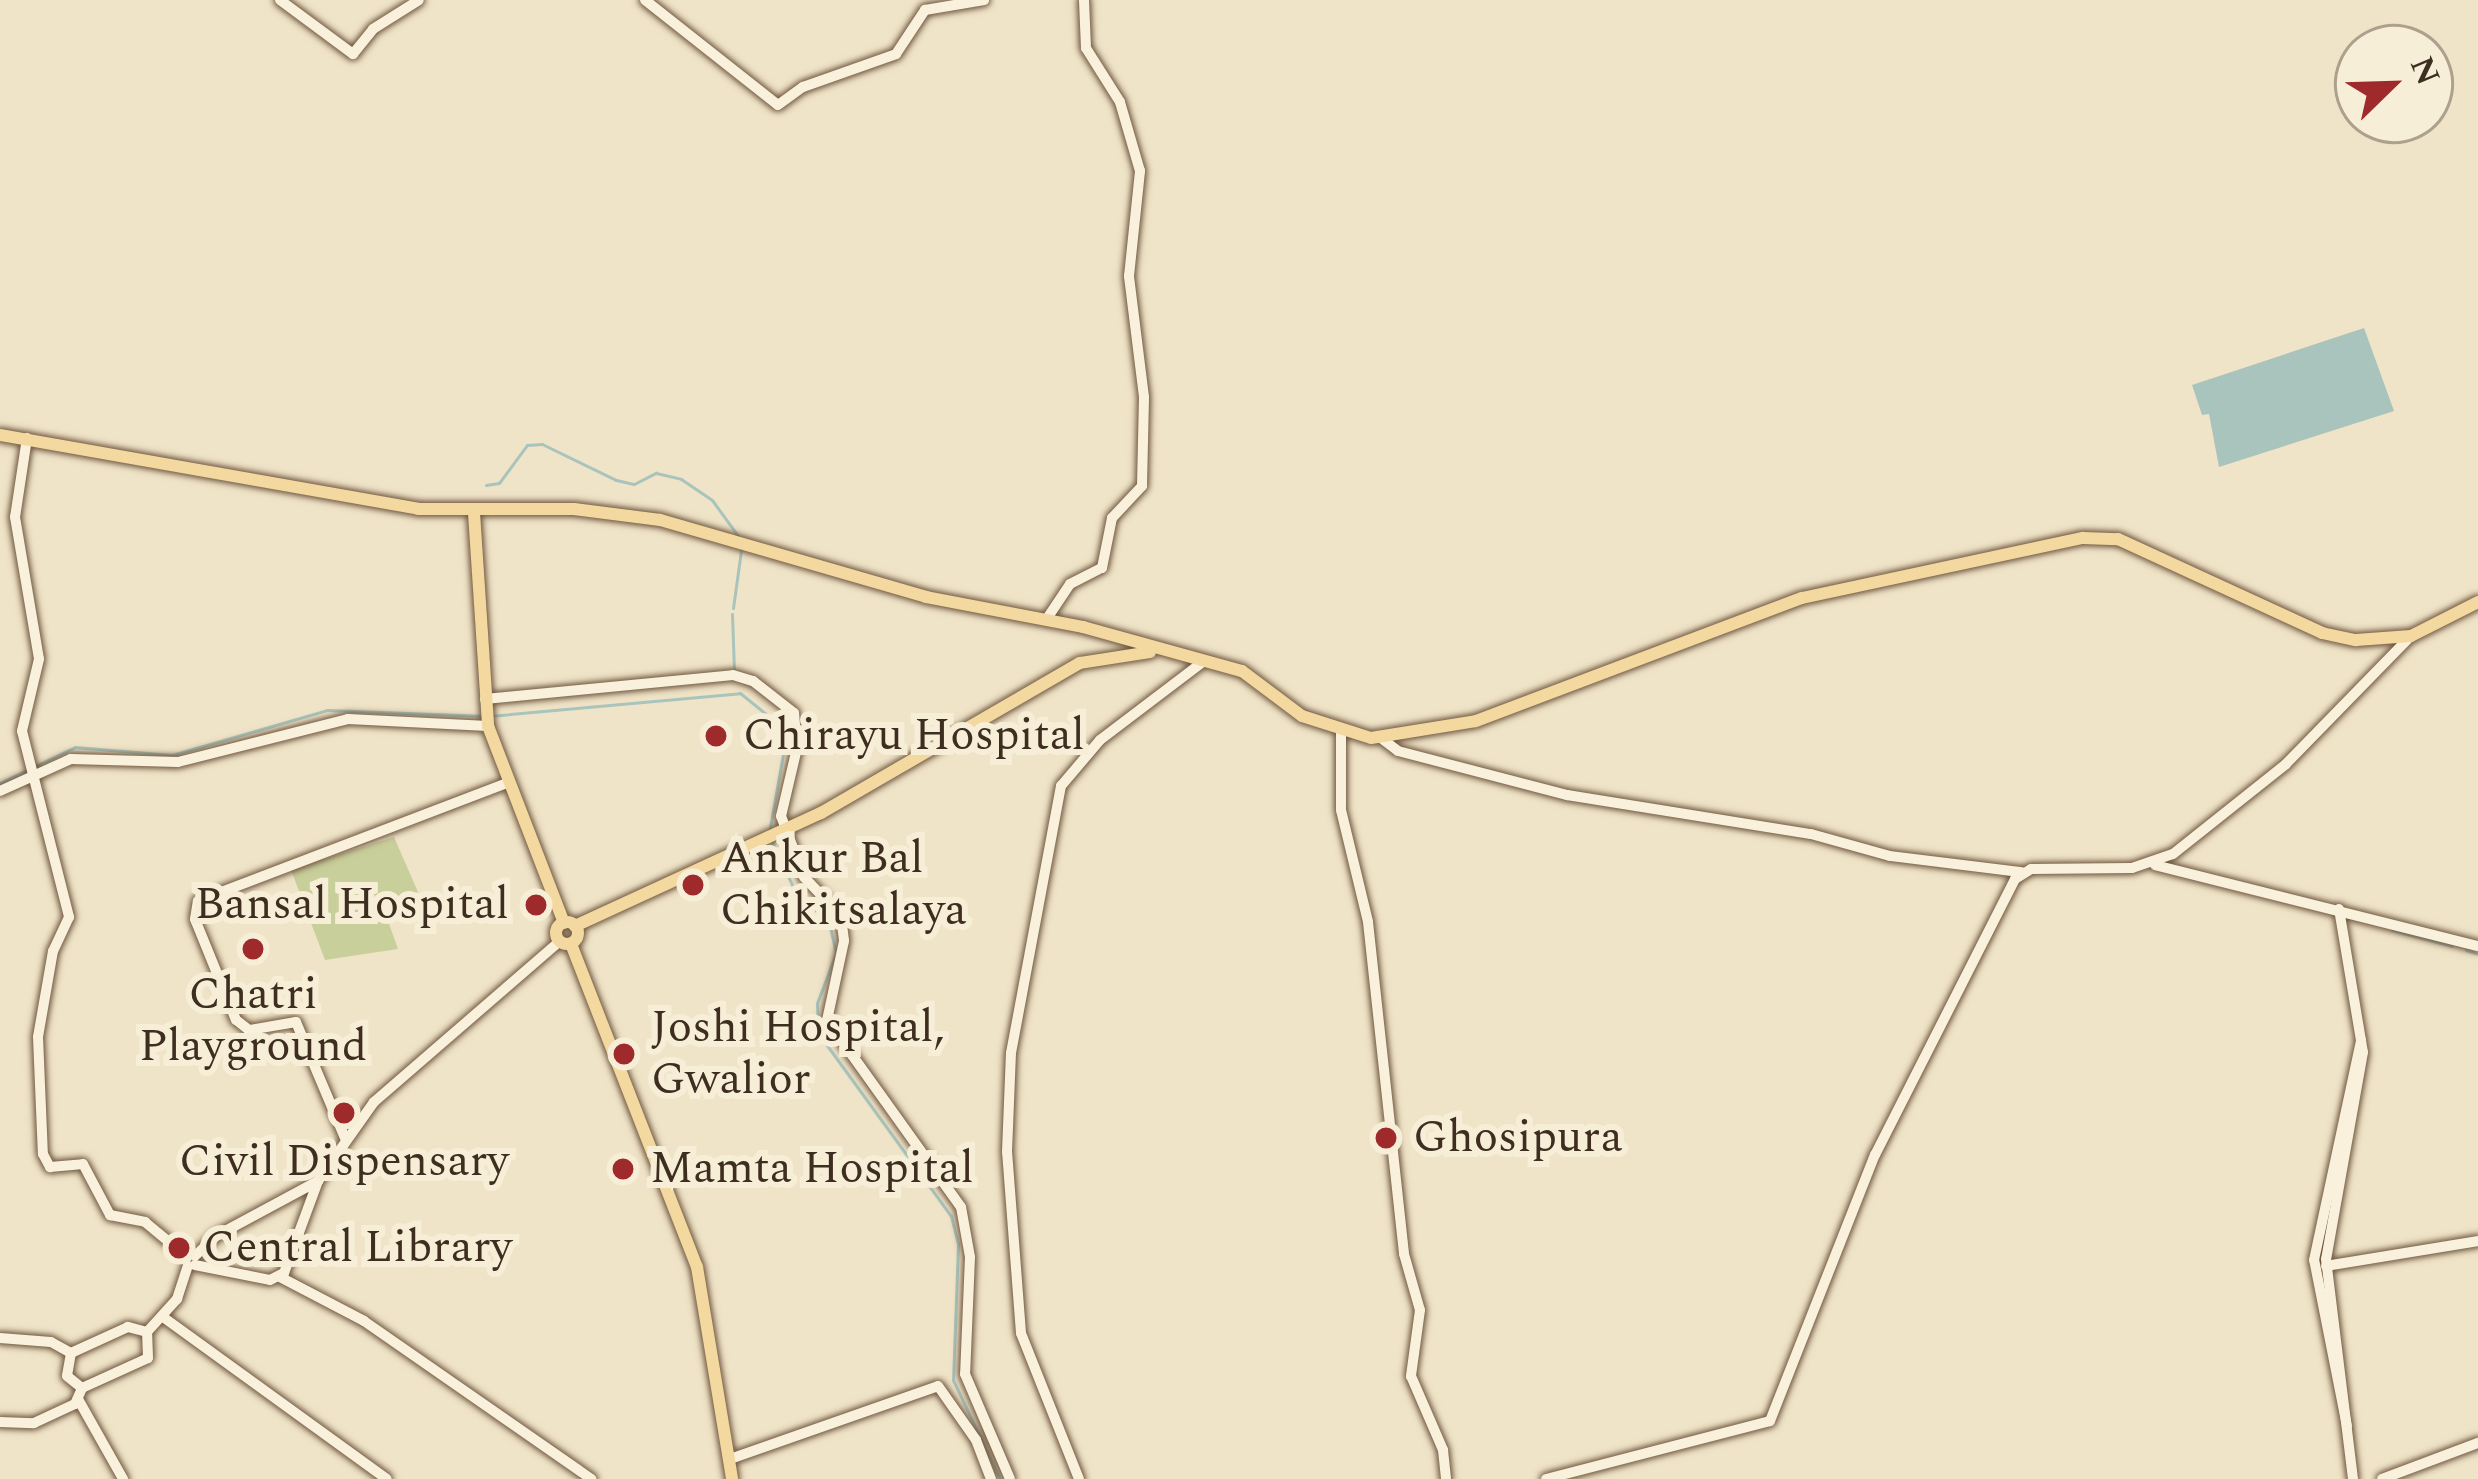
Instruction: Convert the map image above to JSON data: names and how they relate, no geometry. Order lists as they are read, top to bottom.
{
  "places": [
    "Chirayu Hospital",
    "Ankur Bal Chikitsalaya",
    "Bansal Hospital",
    "Chatri Playground",
    "Joshi Hospital, Gwalior",
    "Civil Dispensary",
    "Ghosipura",
    "Mamta Hospital",
    "Central Library"
  ],
  "north": "top right"
}
